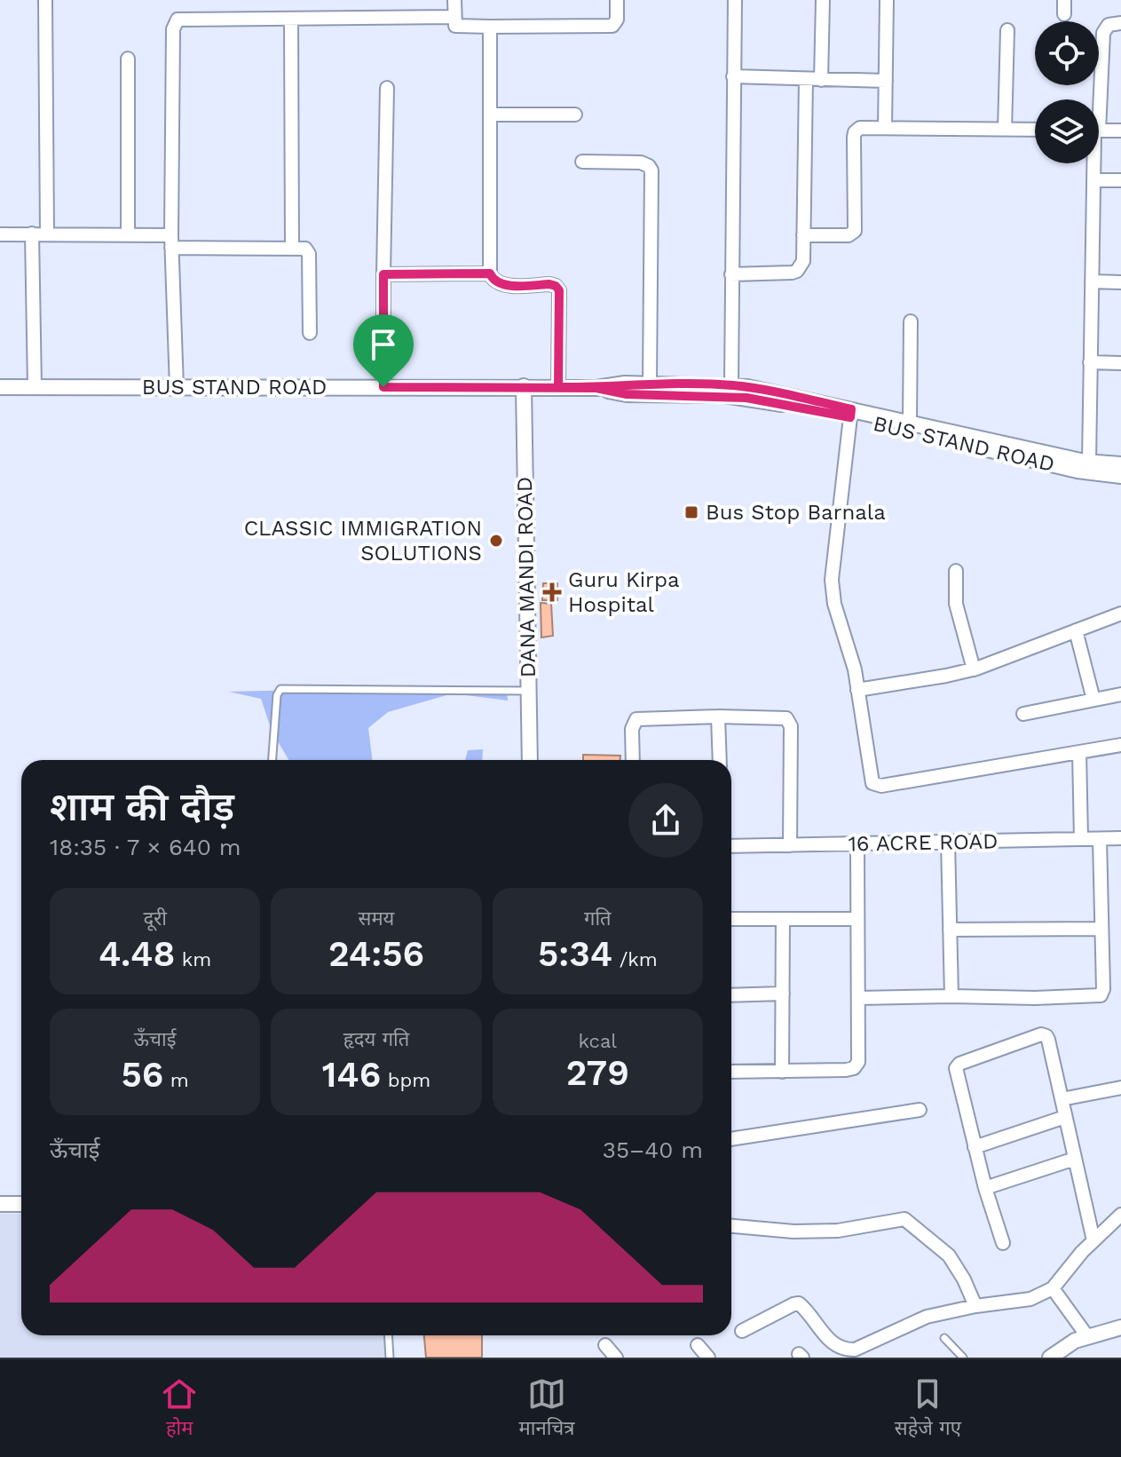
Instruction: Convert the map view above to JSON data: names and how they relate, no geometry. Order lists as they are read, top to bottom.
{
  "streets": {
    "street": ["BUS STAND ROAD", "DANA MANDI ROAD", "16 ACRE ROAD"]
  },
  "crossings": [
    ["BUS STAND ROAD", "DANA MANDI ROAD"]
  ],
  "places": {
    "transit": ["Bus Stop Barnala"],
    "other": ["CLASSIC IMMIGRATION SOLUTIONS"],
    "health": ["Guru Kirpa Hospital"]
  },
  "page": {
    "heading": ["शाम की दौड़", "18:35 · 7 × 640 m"],
    "stats": [
      ["दूरी", "4.48 km"],
      ["समय", "24:56"],
      ["गति", "5:34 /km"],
      ["ऊँचाई", "56 m"],
      ["हृदय गति", "146 bpm"],
      ["kcal", "279"]
    ],
    "chart": ["ऊँचाई", "35–40 m"],
    "tabs": ["होम", "मानचित्र", "सहेजे गए"]
  }
}
